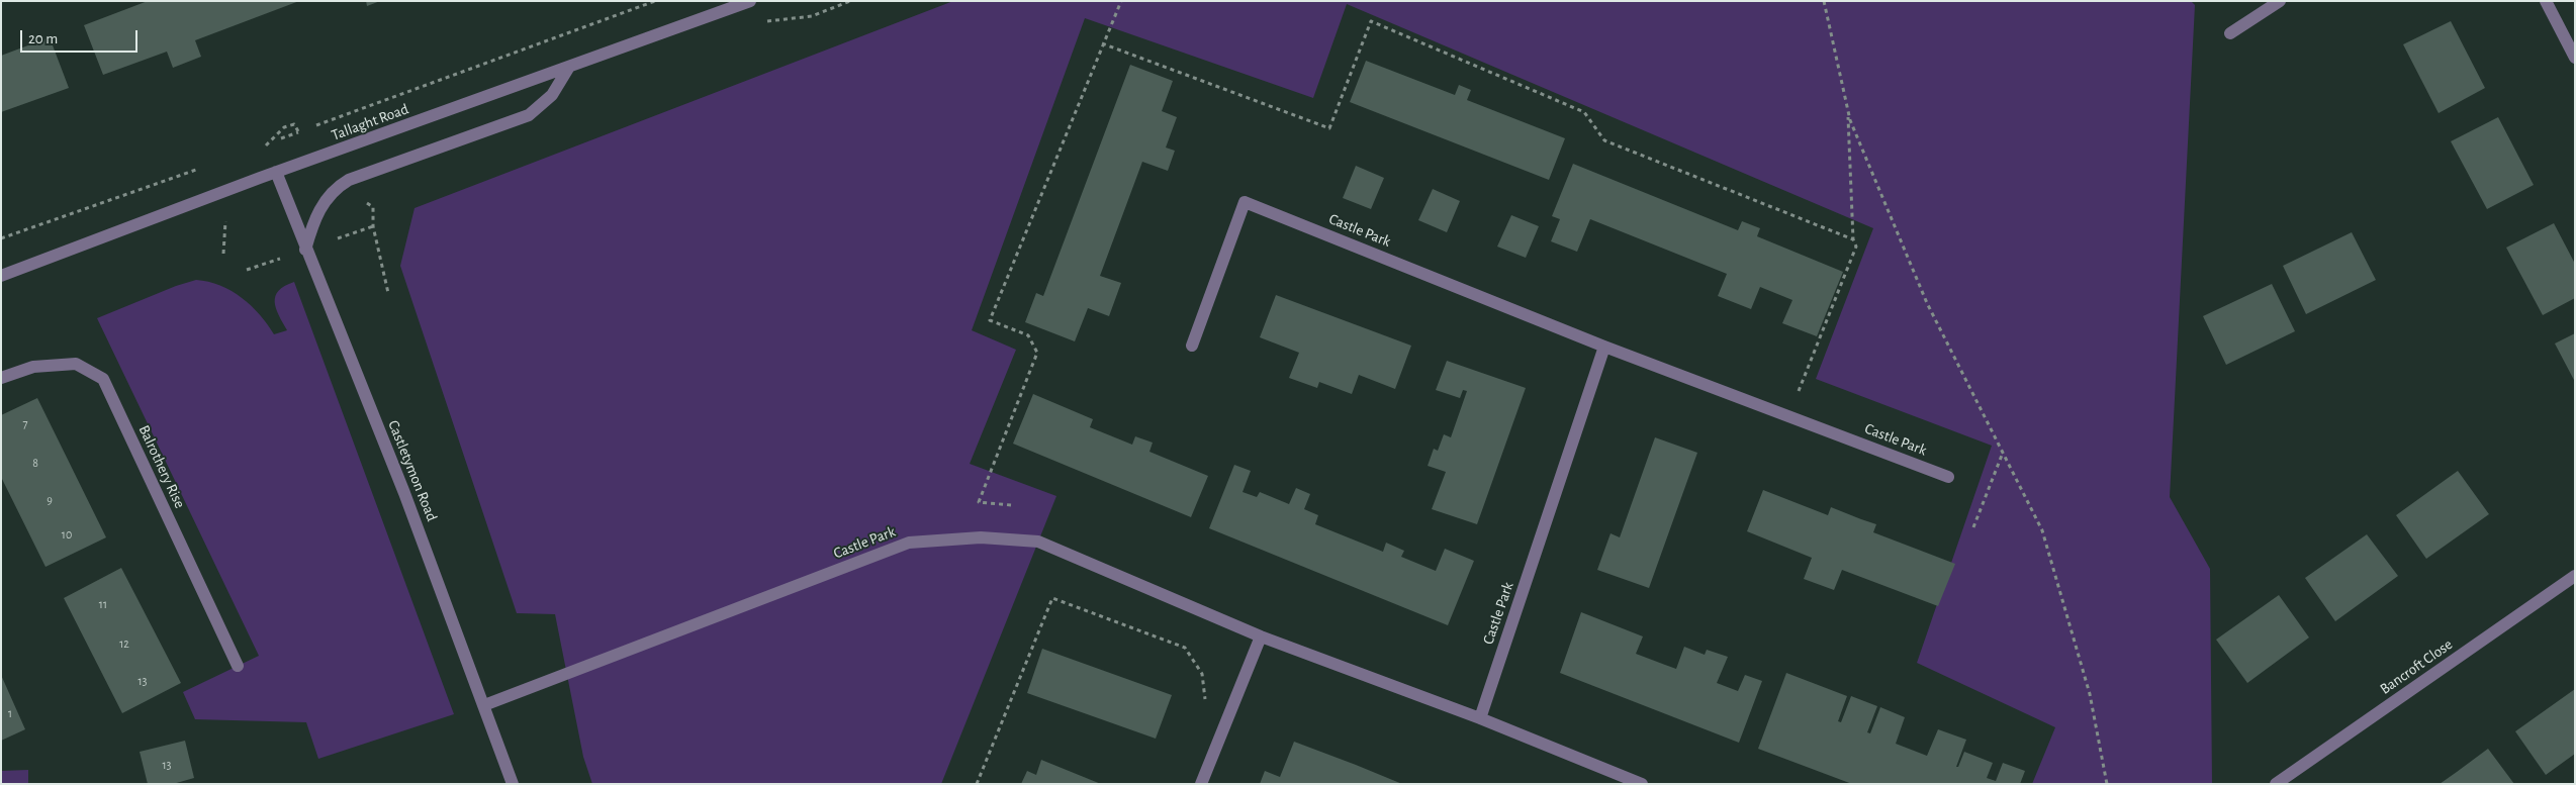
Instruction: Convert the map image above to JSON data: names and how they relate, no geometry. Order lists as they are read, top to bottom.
{
  "streets": {
    "street": [
      "Tallaght Road",
      "Castle Park",
      "Balrothery Rise",
      "Castletymon Road",
      "Bancroft Close"
    ]
  },
  "crossings": [
    ["Tallaght Road", "Castletymon Road"],
    ["Castle Park", "Castletymon Road"]
  ],
  "house_numbers": [
    "7",
    "8",
    "9",
    "10",
    "11",
    "12",
    "13",
    "1",
    "13"
  ],
  "scale_bar": "20 m"
}
